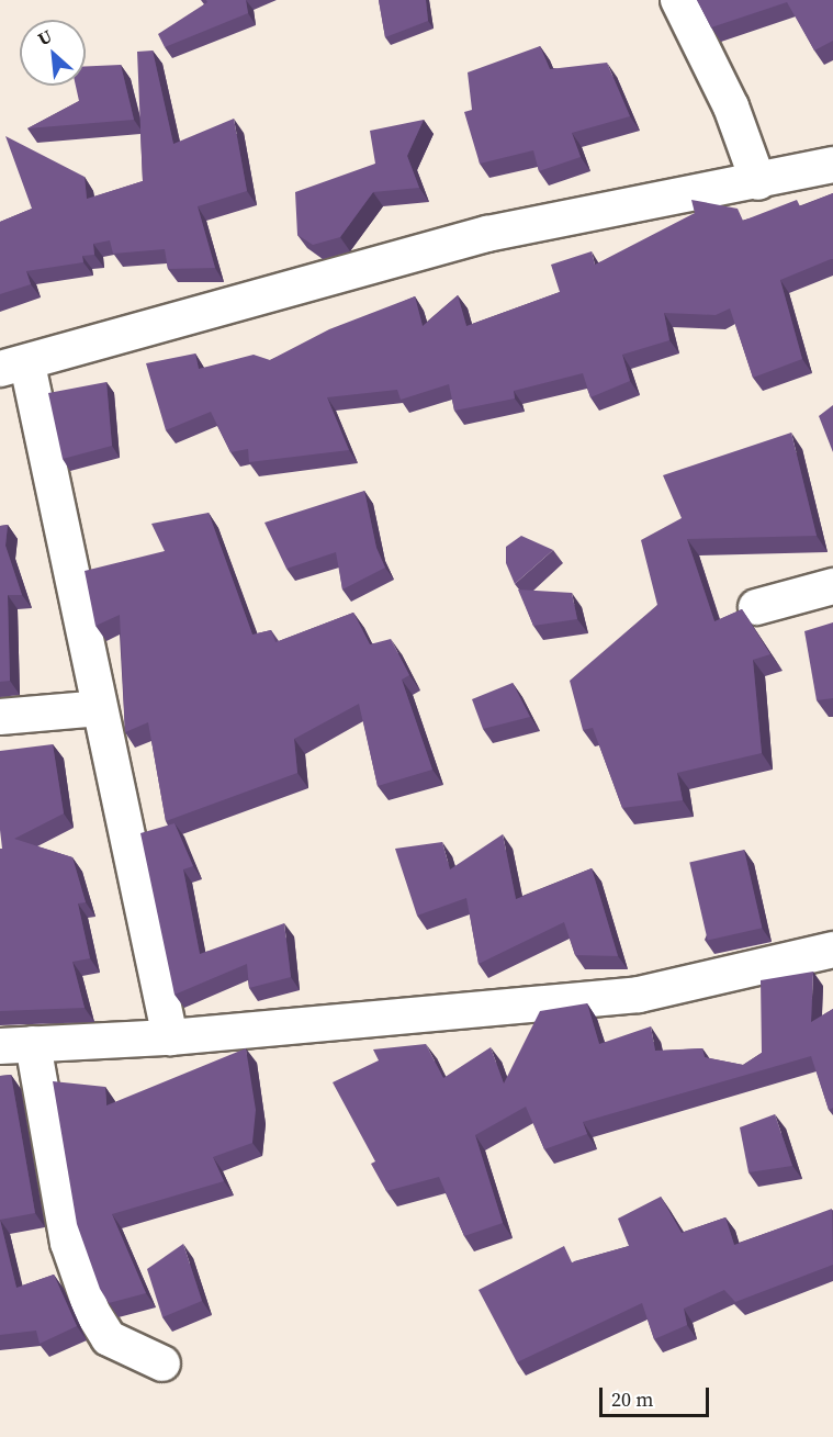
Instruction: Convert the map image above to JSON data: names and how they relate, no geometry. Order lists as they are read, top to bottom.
{
  "scale_bar": "20 m",
  "north": "top left"
}
